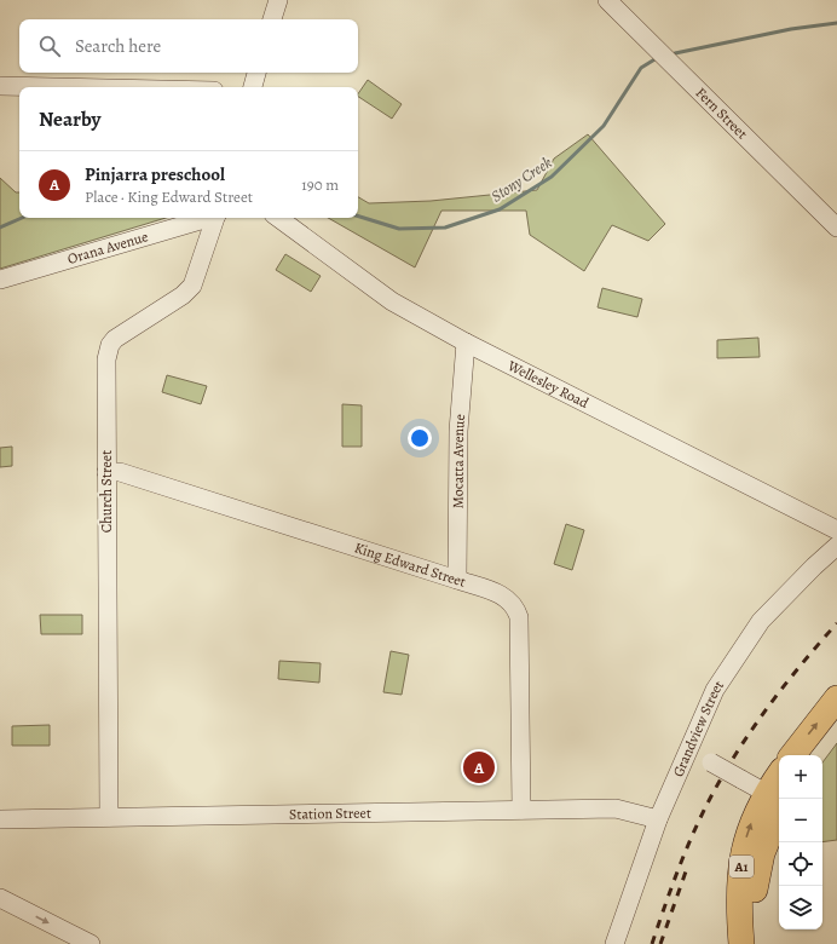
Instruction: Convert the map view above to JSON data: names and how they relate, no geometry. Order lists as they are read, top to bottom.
{
  "streets": {
    "highway": ["A1"],
    "street": [
      "Fern Street",
      "Orana Avenue",
      "Wellesley Road",
      "Mocatta Avenue",
      "Church Street",
      "King Edward Street",
      "Grandview Street",
      "Station Street"
    ]
  },
  "crossings": [
    ["Wellesley Road", "Mocatta Avenue"],
    ["Mocatta Avenue", "King Edward Street"],
    ["Church Street", "King Edward Street"],
    ["Church Street", "Station Street"],
    ["King Edward Street", "Station Street"],
    ["Grandview Street", "Station Street"]
  ],
  "water": ["Stony Creek"],
  "page": {
    "search": "Search here",
    "heading": "Nearby",
    "list": [
      {
        "mark": "A",
        "name": "Pinjarra preschool",
        "note": "Place · King Edward Street",
        "value": "190 m"
      }
    ],
    "pins": "A",
    "map_buttons": ["+", "−"]
  }
}
